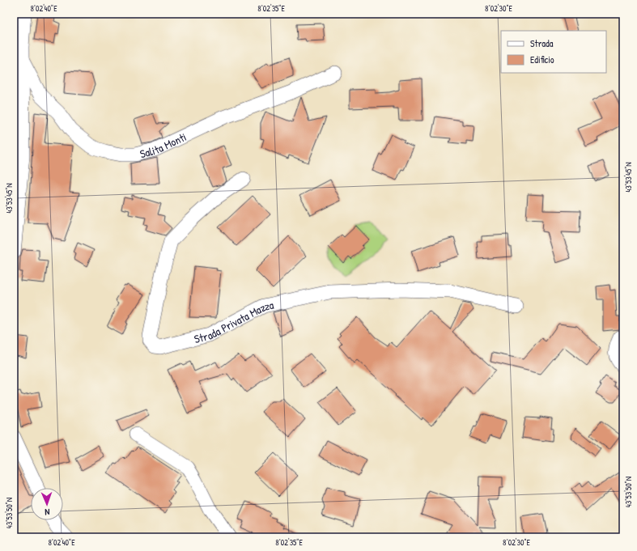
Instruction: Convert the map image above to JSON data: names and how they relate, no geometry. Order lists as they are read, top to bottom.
{
  "streets": {
    "street": ["Salita Monti", "Strada Privata Mazza"]
  },
  "legend": ["Strada", "Edificio"],
  "north": "bottom",
  "coordinates": [
    "8°02'40\"E",
    "8°02'35\"E",
    "8°02'30\"E",
    "43°53'45\"N",
    "43°53'50\"N"
  ]
}
